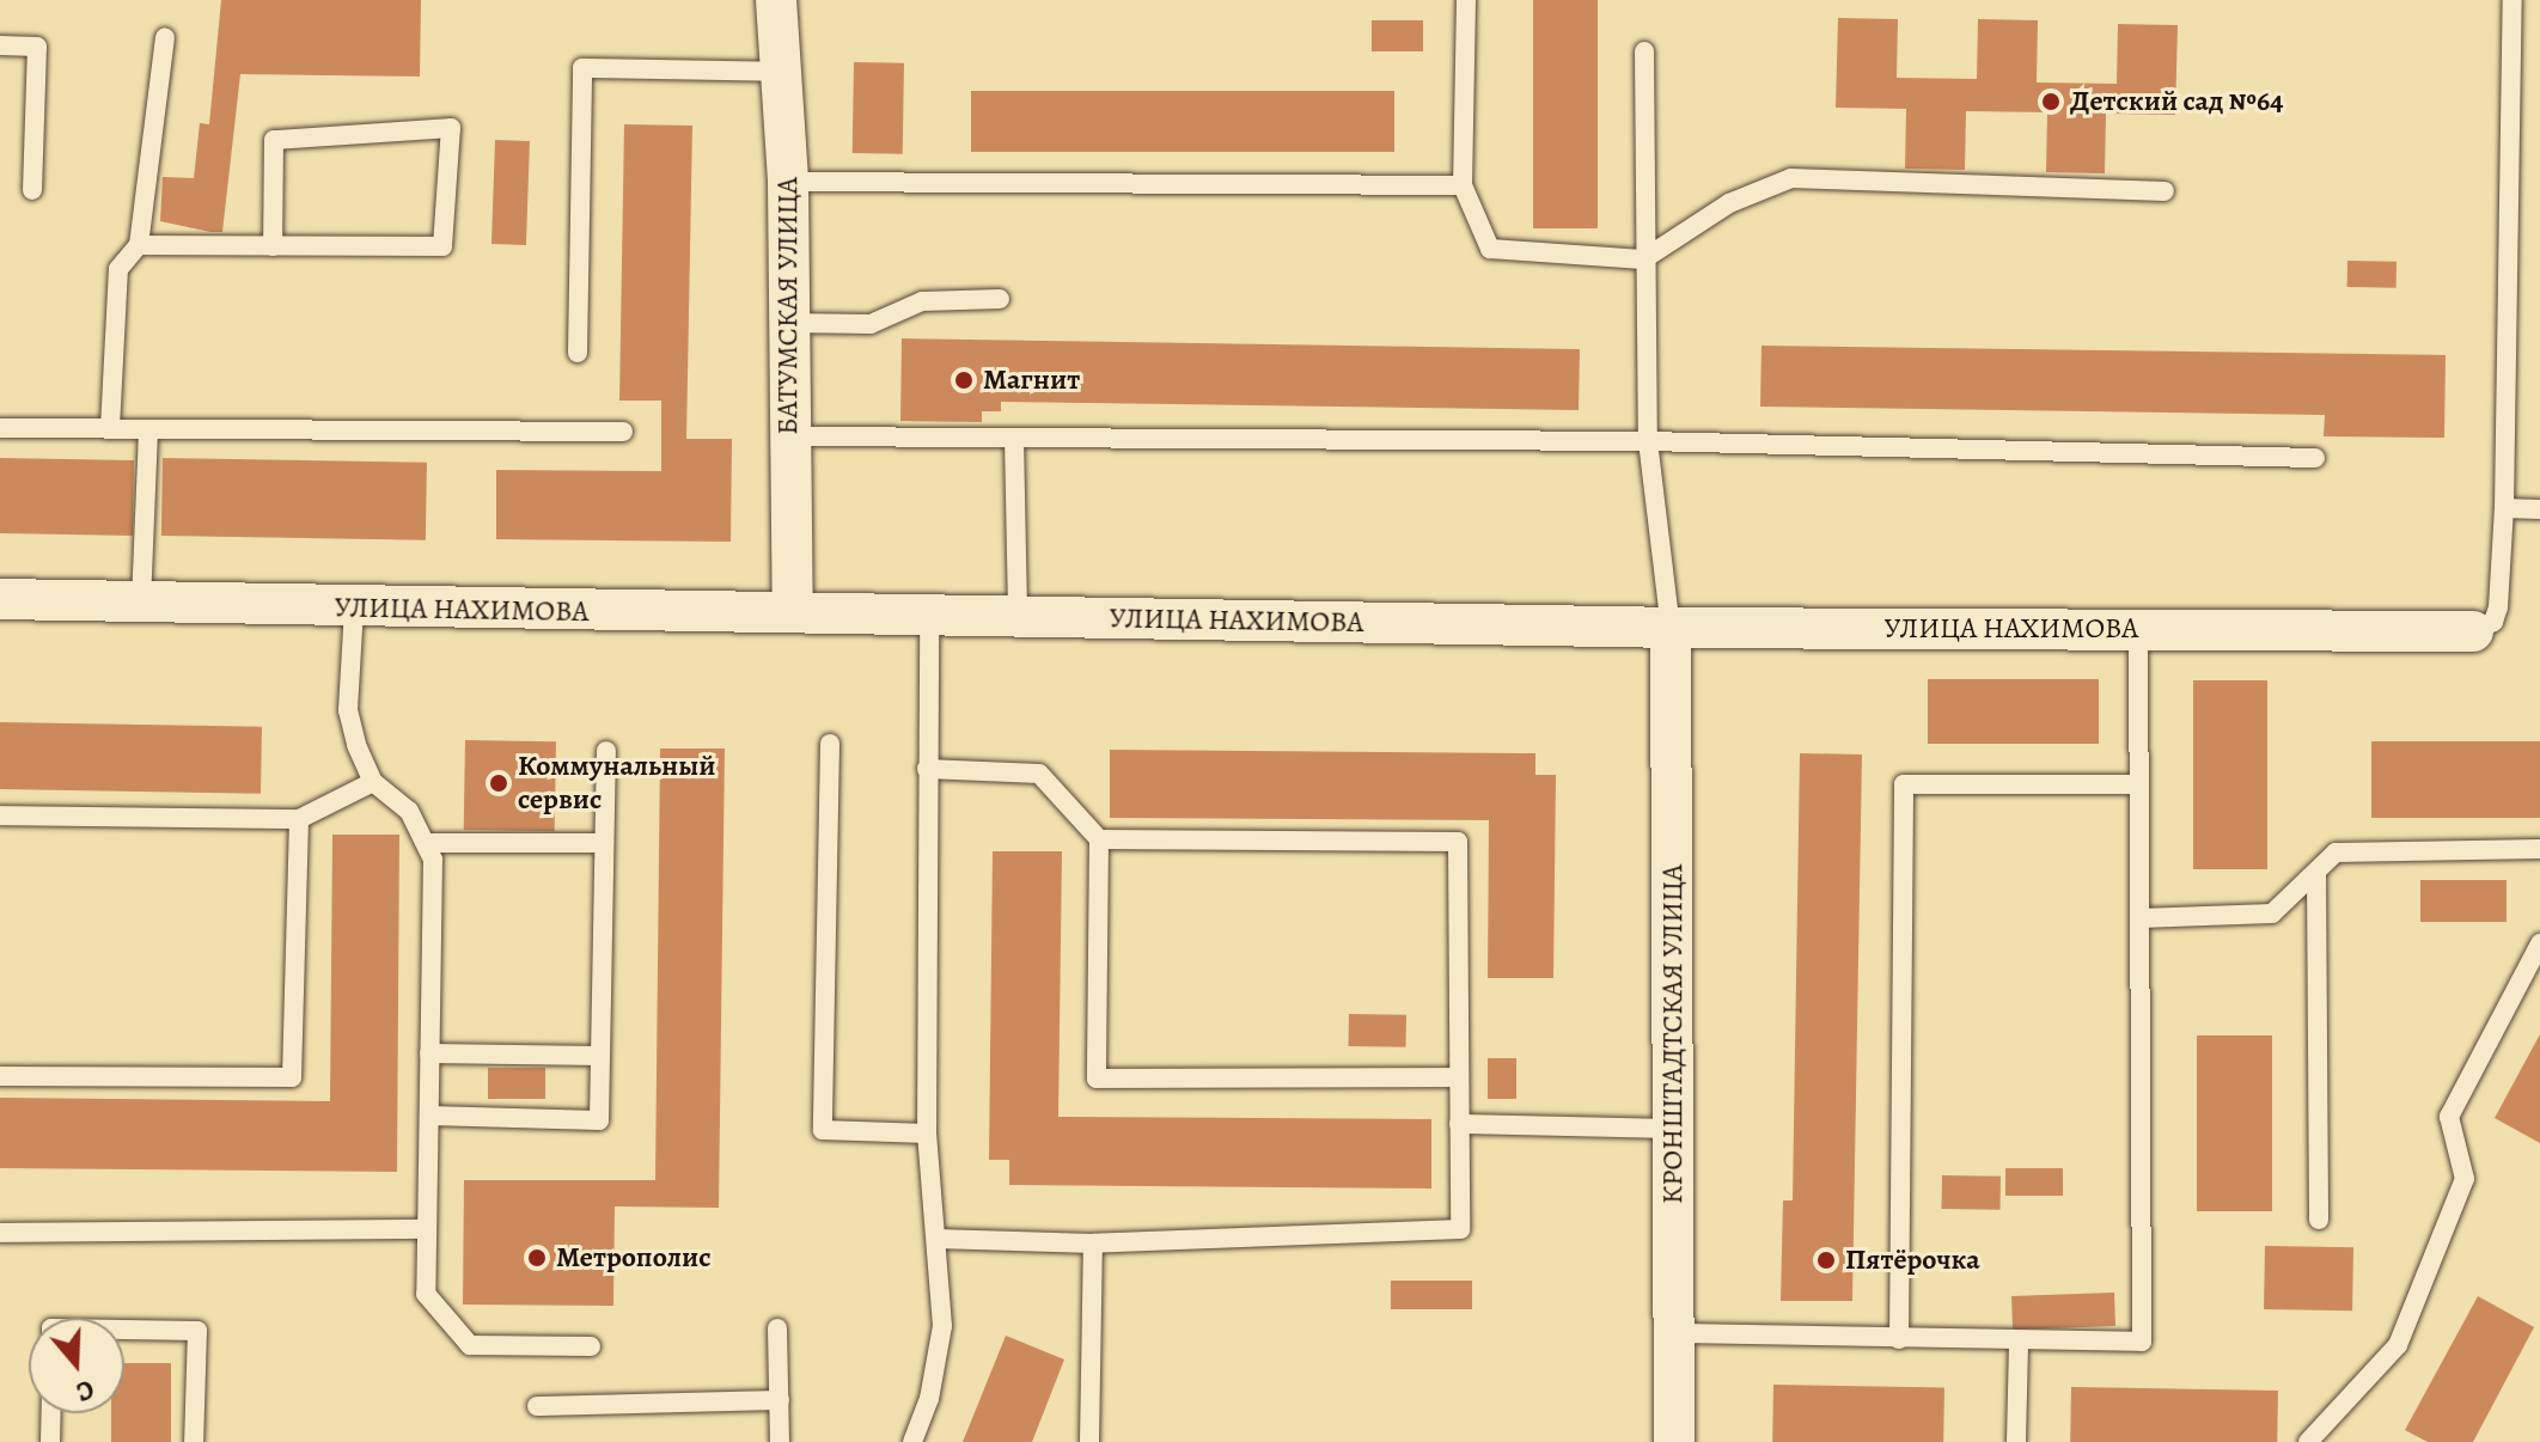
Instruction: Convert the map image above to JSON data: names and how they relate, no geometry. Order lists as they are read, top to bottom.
{
  "streets": {
    "street": ["БАТУМСКАЯ УЛИЦА", "УЛИЦА НАХИМОВА", "КРОНШТАДТСКАЯ УЛИЦА"]
  },
  "crossings": [
    ["БАТУМСКАЯ УЛИЦА", "УЛИЦА НАХИМОВА"],
    ["УЛИЦА НАХИМОВА", "КРОНШТАДТСКАЯ УЛИЦА"]
  ],
  "places": [
    "Детский сад №64",
    "Магнит",
    "Коммунальный сервис",
    "Метрополис",
    "Пятёрочка"
  ],
  "north": "bottom"
}
